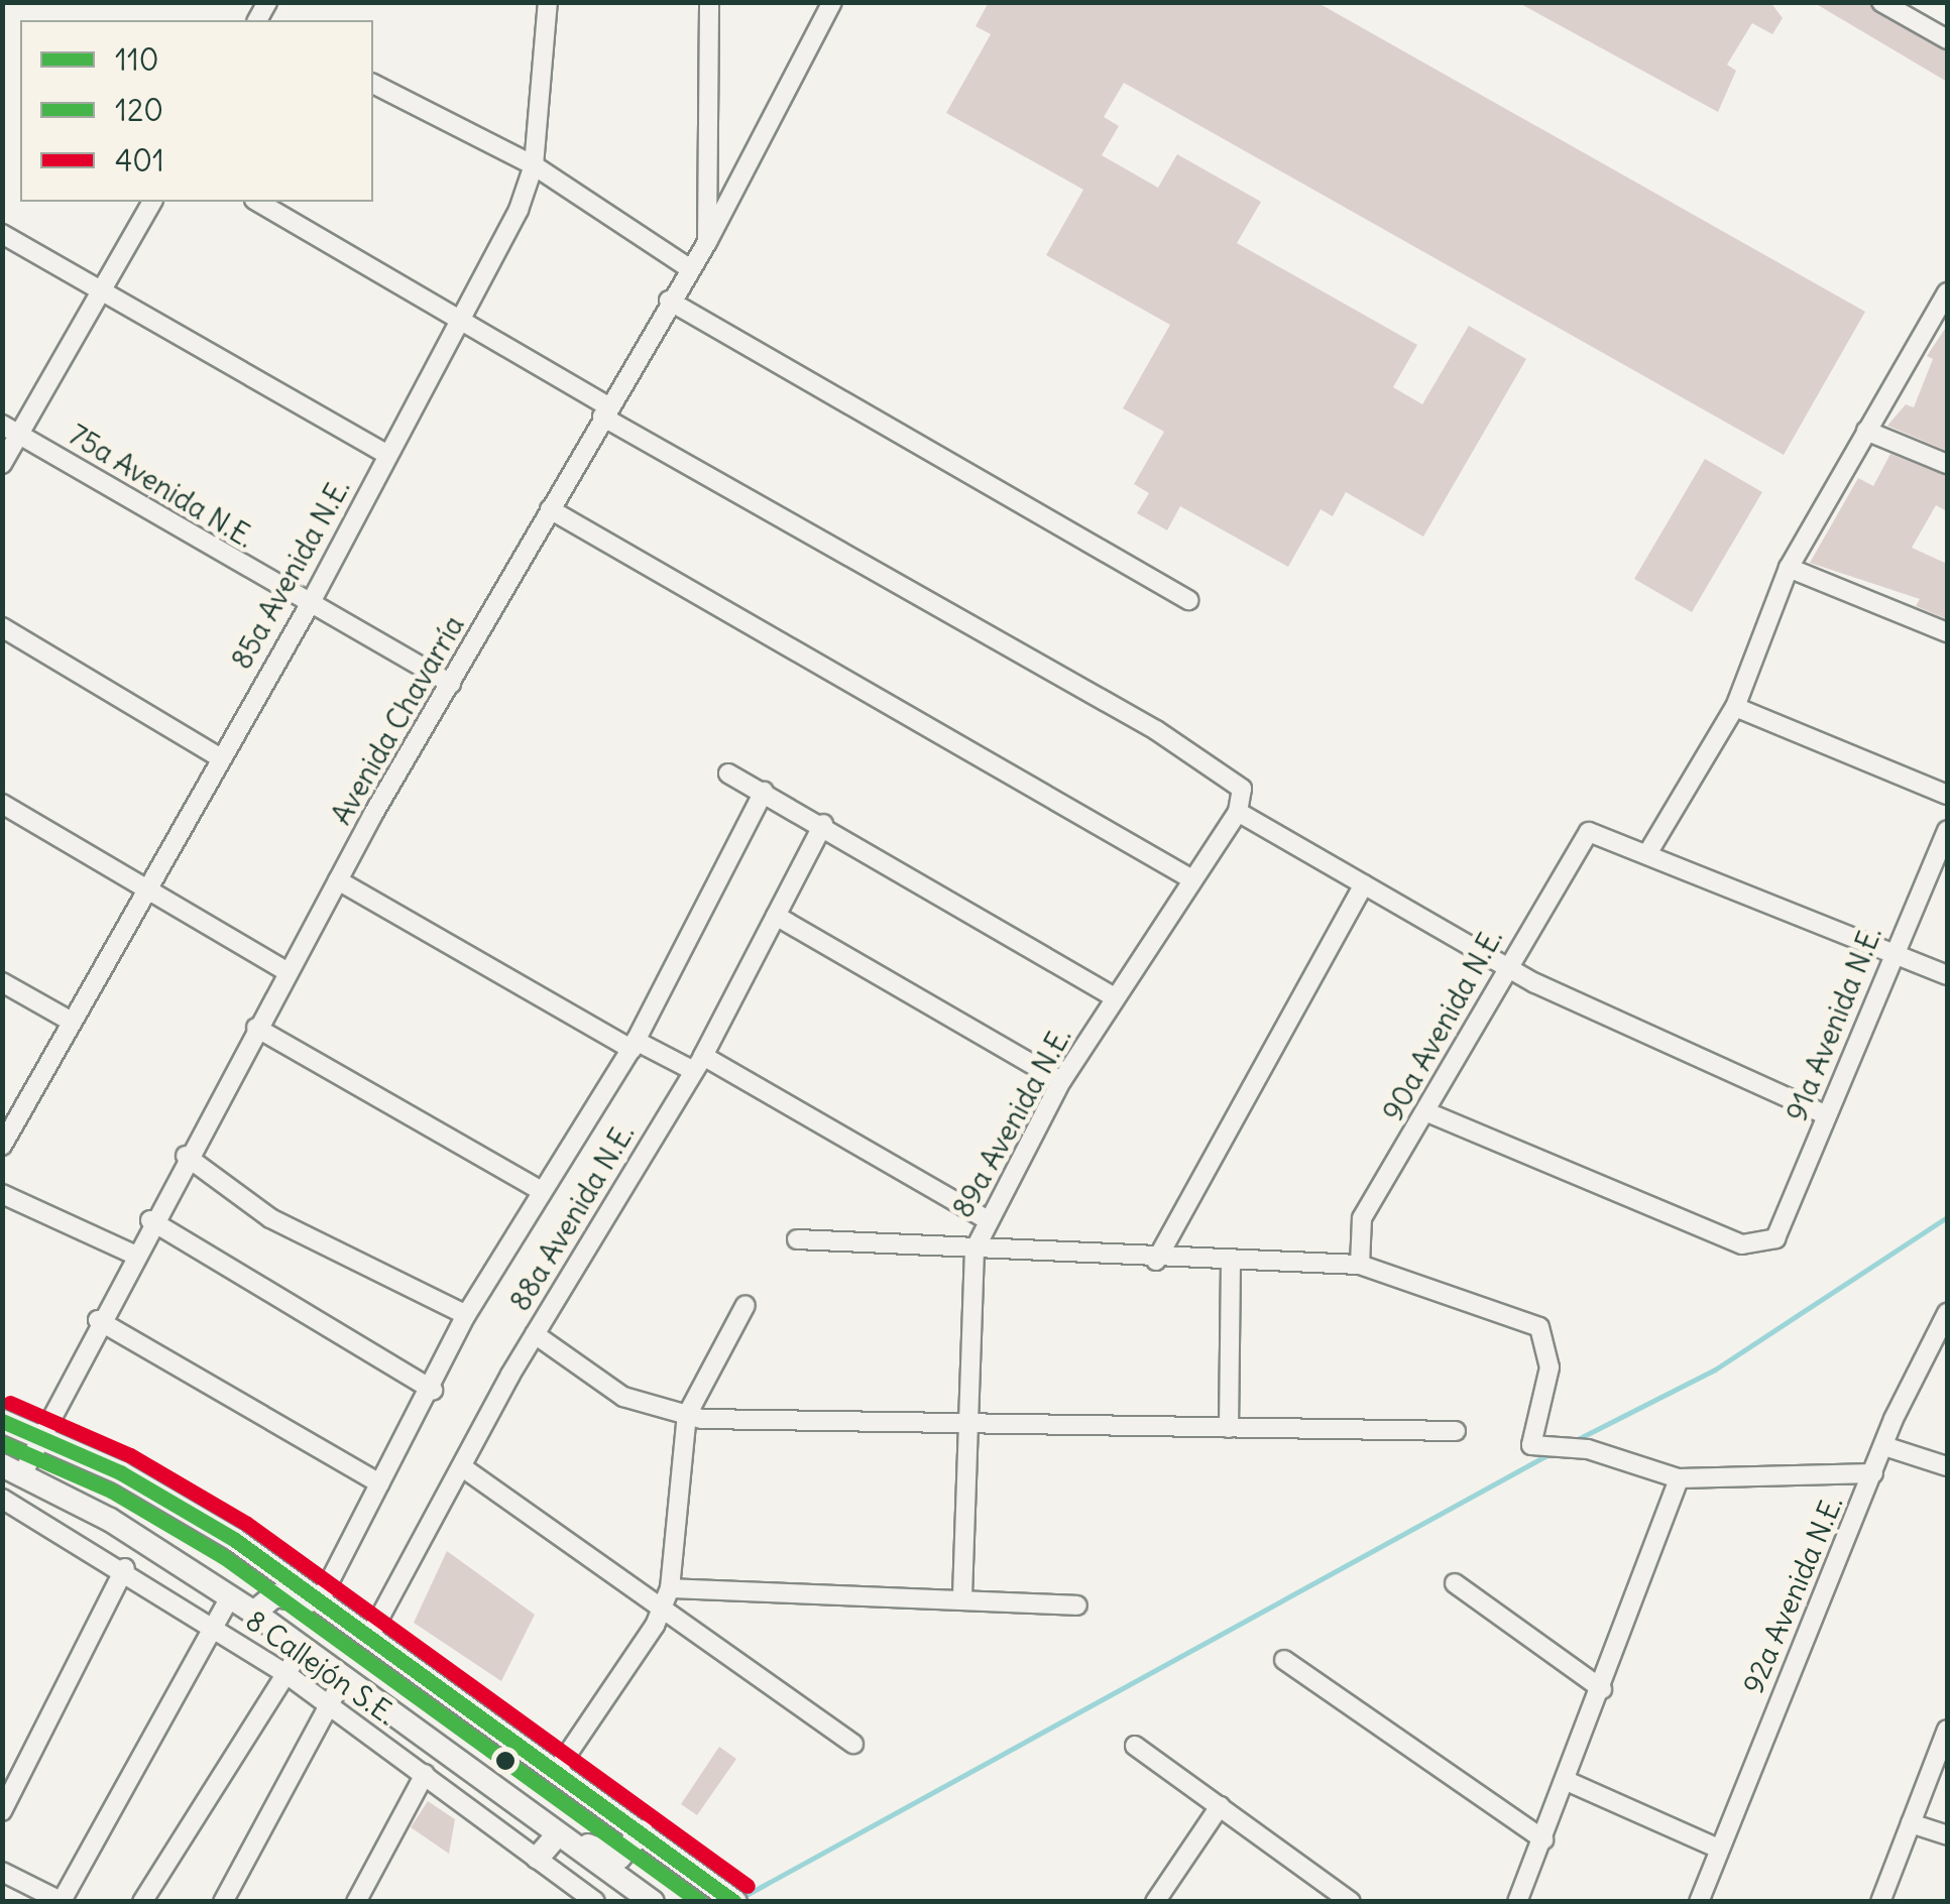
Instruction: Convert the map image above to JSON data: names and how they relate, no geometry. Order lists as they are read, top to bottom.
{
  "streets": {
    "street": [
      "75a Avenida N.E.",
      "85a Avenida N.E.",
      "Avenida Chavarría",
      "91a Avenida N.E.",
      "90a Avenida N.E.",
      "89a Avenida N.E.",
      "88a Avenida N.E.",
      "92a Avenida N.E.",
      "8 Callejón S.E."
    ]
  },
  "crossings": [
    ["75a Avenida N.E.", "85a Avenida N.E."],
    ["75a Avenida N.E.", "Avenida Chavarría"],
    ["91a Avenida N.E.", "90a Avenida N.E."]
  ],
  "lines": ["transit line 401", "transit line 110", "transit line 120"],
  "legend": ["110", "120", "401"]
}
